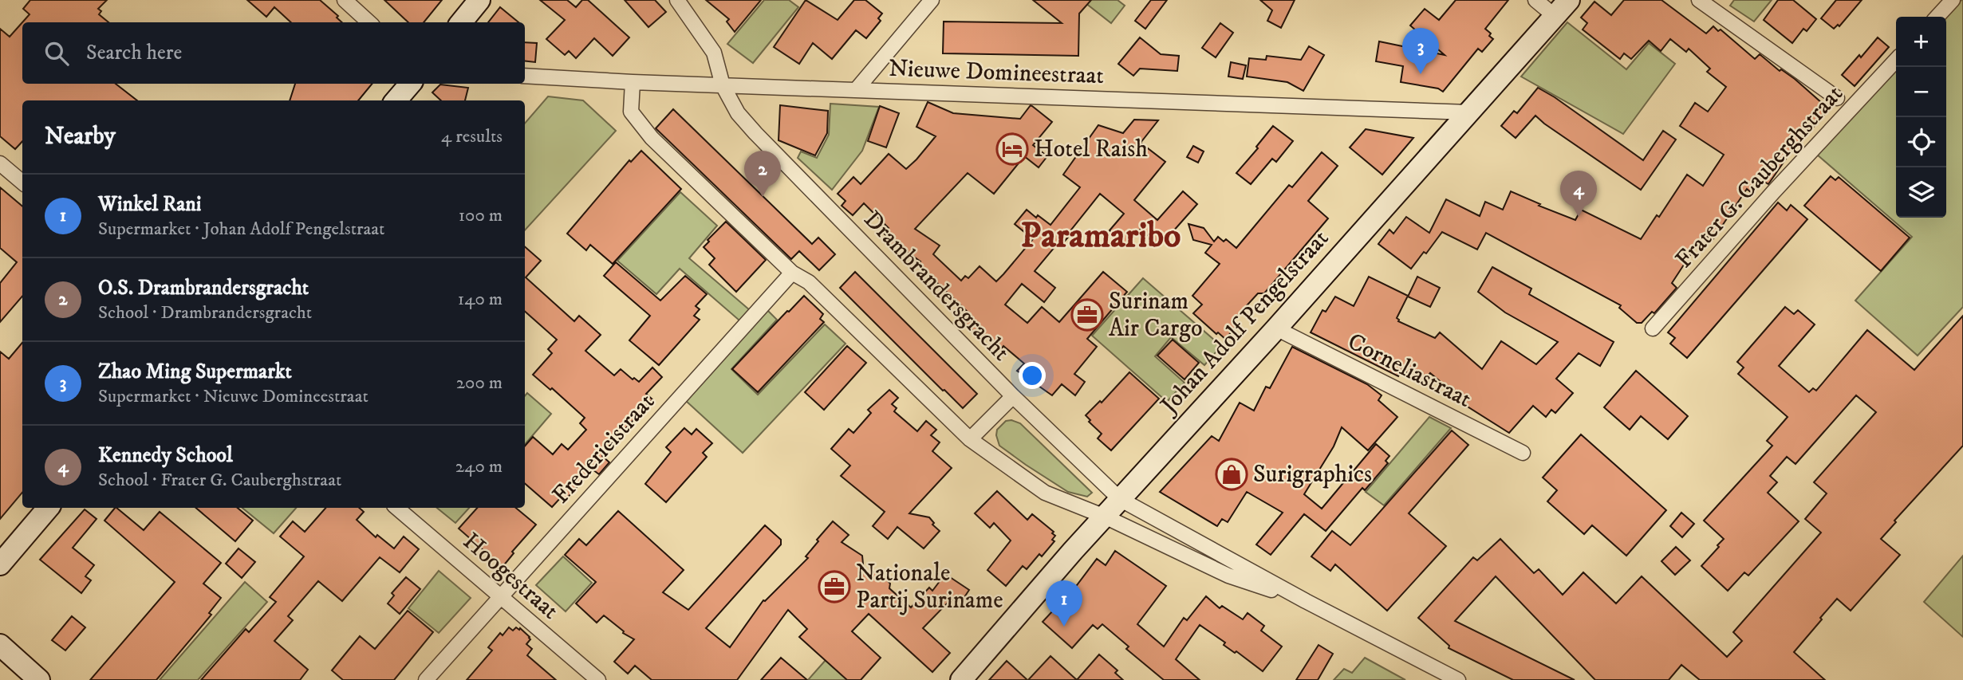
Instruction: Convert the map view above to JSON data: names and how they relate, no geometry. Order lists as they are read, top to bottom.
{
  "streets": {
    "main road": ["Johan Adolf Pengelstraat"],
    "street": [
      "Nieuwe Domineestraat",
      "Frater G. Cauberghstraat",
      "Drambrandersgracht",
      "Corneliastraat",
      "Fredericistraat",
      "Hoogestraat"
    ]
  },
  "crossings": [
    ["Nieuwe Domineestraat", "Drambrandersgracht"],
    ["Nieuwe Domineestraat", "Johan Adolf Pengelstraat"],
    ["Drambrandersgracht", "Johan Adolf Pengelstraat"],
    ["Drambrandersgracht", "Fredericistraat"],
    ["Johan Adolf Pengelstraat", "Corneliastraat"],
    ["Fredericistraat", "Hoogestraat"]
  ],
  "districts": ["Paramaribo"],
  "places": {
    "hotel": ["Hotel Raish"],
    "office": ["Surinam Air Cargo", "Nationale Partij Suriname"],
    "shop": ["Surigraphics"]
  },
  "page": {
    "map_buttons": ["+", "−"],
    "search": "Search here",
    "pins": [
      "3",
      "2",
      "4",
      "1"
    ],
    "heading": ["Nearby", "4 results"],
    "list": [
      {
        "mark": "1",
        "name": "Winkel Rani",
        "note": "Supermarket · Johan Adolf Pengelstraat",
        "value": "100 m"
      },
      {
        "mark": "2",
        "name": "O.S. Drambrandersgracht",
        "note": "School · Drambrandersgracht",
        "value": "140 m"
      },
      {
        "mark": "3",
        "name": "Zhao Ming Supermarkt",
        "note": "Supermarket · Nieuwe Domineestraat",
        "value": "200 m"
      },
      {
        "mark": "4",
        "name": "Kennedy School",
        "note": "School · Frater G. Cauberghstraat",
        "value": "240 m"
      }
    ]
  }
}
